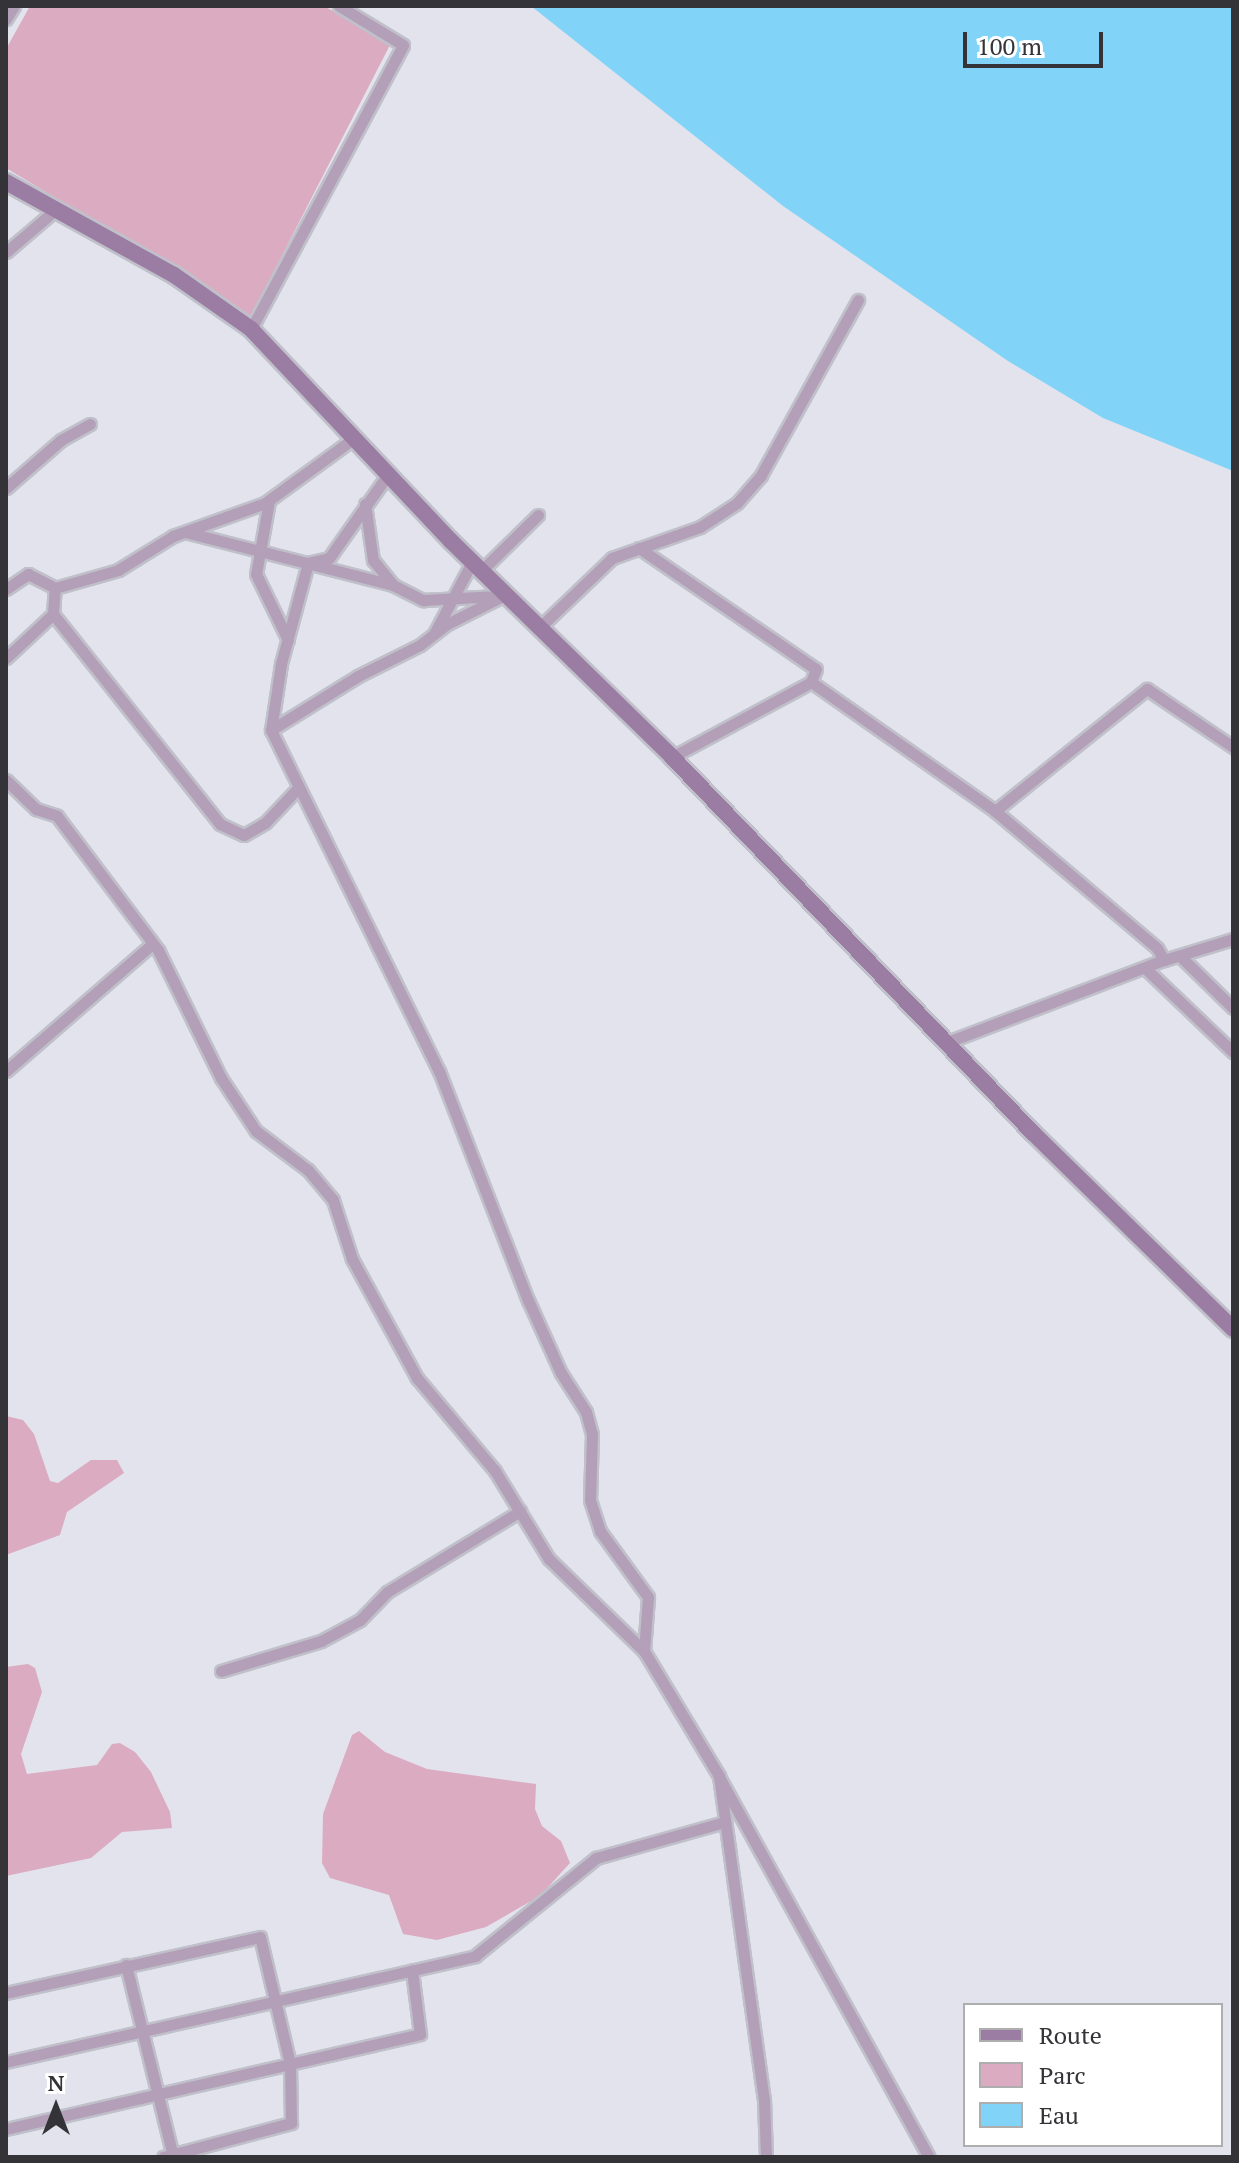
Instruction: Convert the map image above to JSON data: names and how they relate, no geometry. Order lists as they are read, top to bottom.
{
  "legend": ["Route", "Parc", "Eau"],
  "scale_bar": "100 m",
  "north": "top"
}
